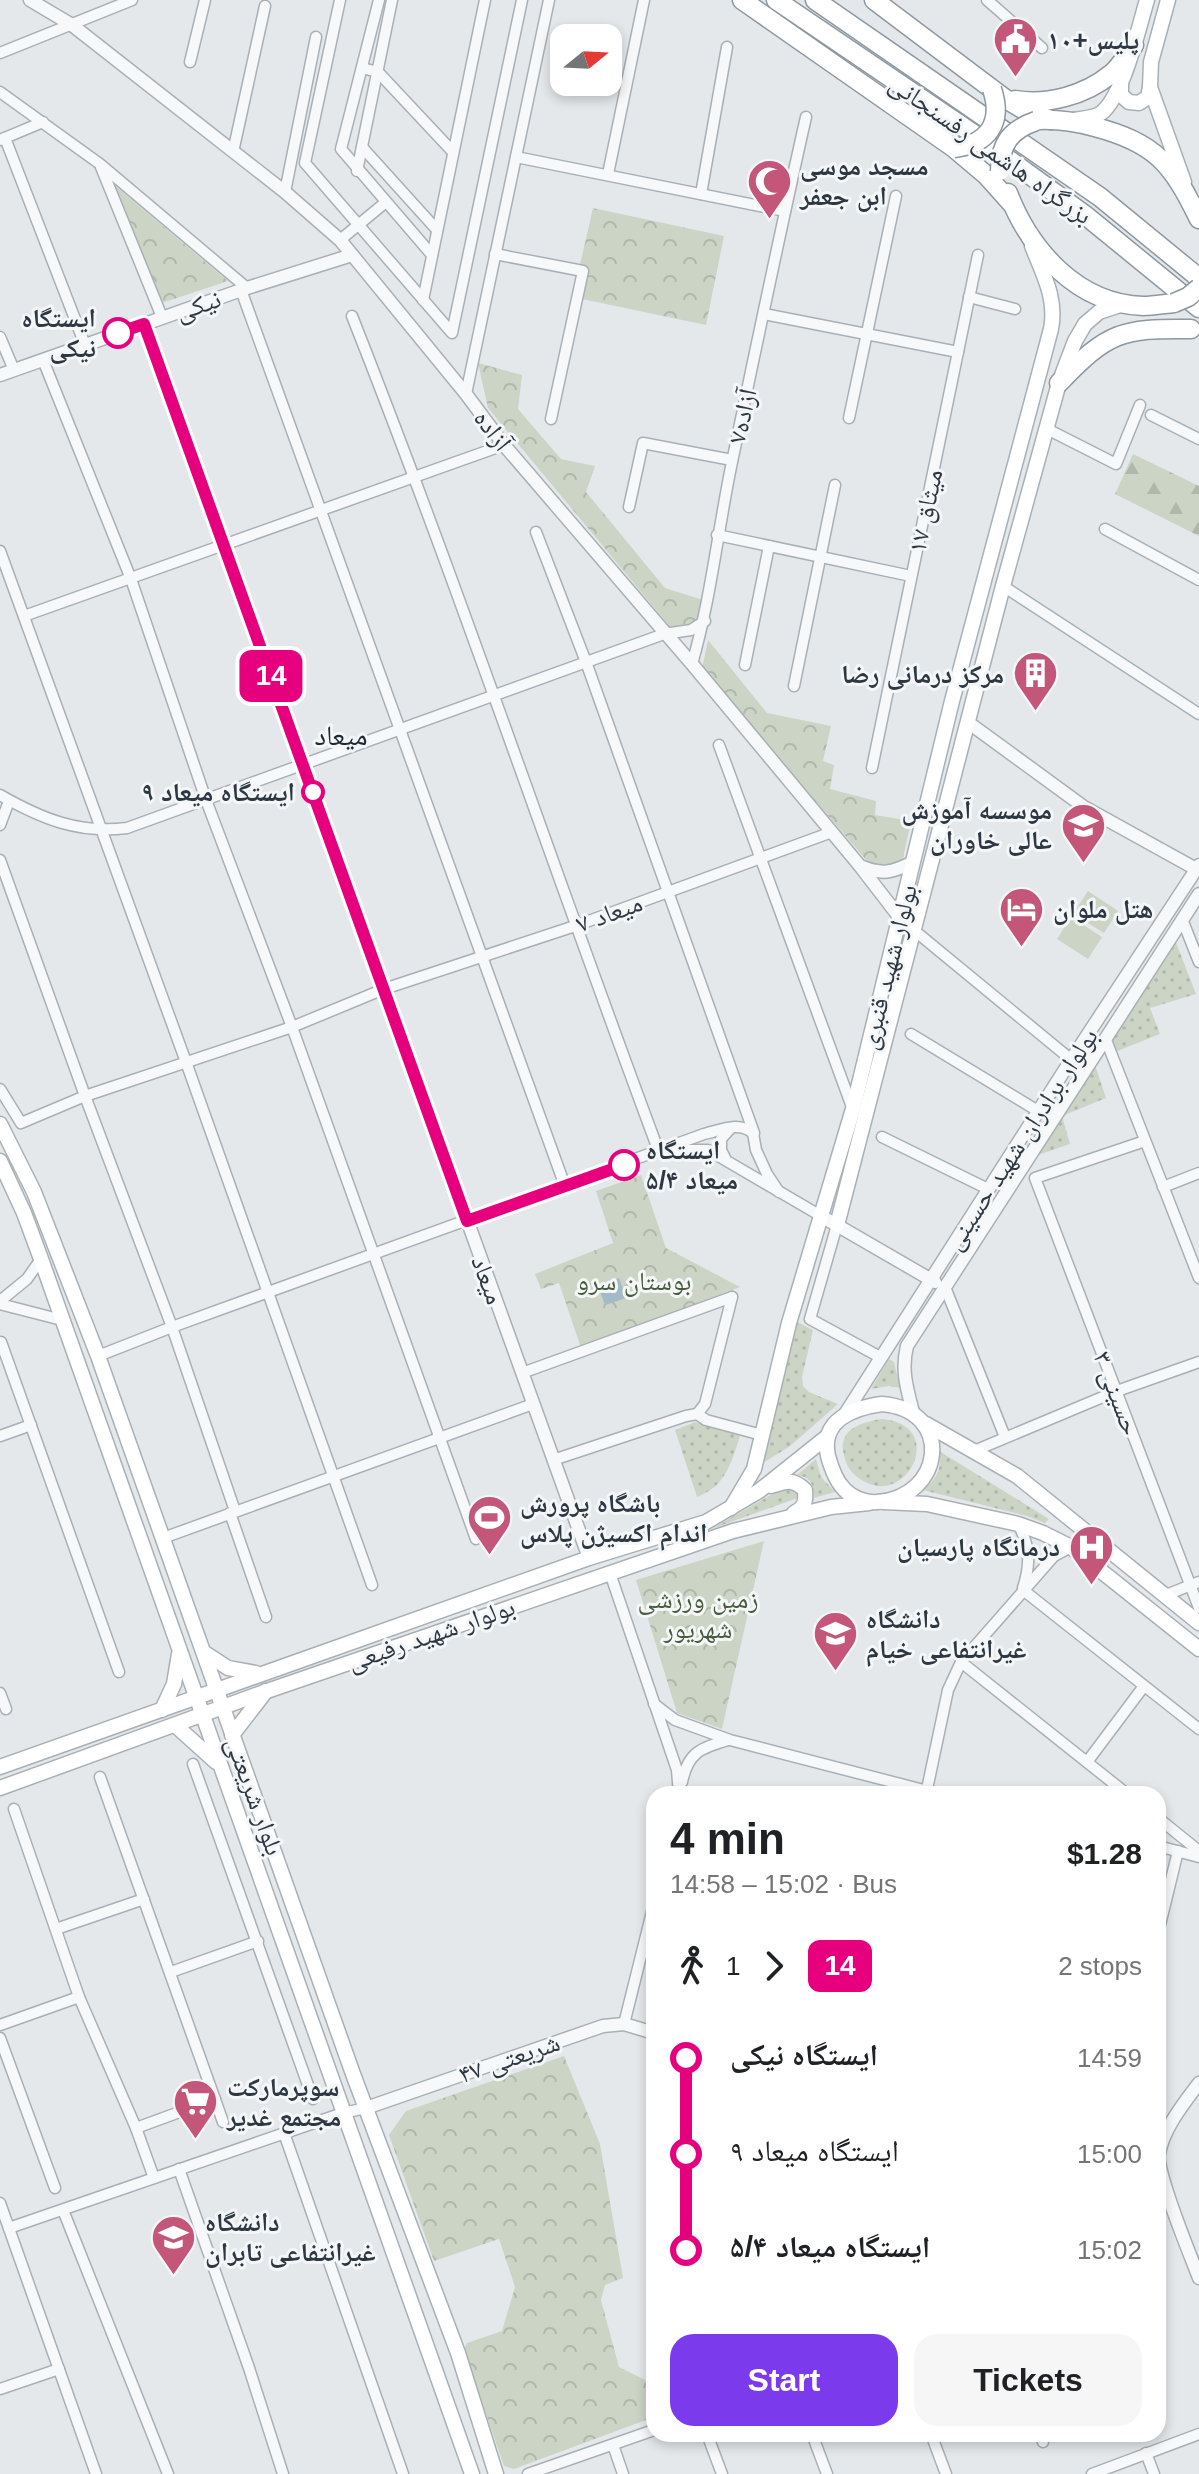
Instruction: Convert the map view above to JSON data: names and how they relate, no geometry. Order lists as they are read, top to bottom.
{
  "streets": {
    "highway": ["بزرگراه هاشمی رفسنجانی"],
    "main road": ["بولوار شهید قنبری", "بولوار شهید رفیعی", "بلوار شریعتی"],
    "street": [
      "نیکی",
      "آزاده۷",
      "آزاده",
      "میثاق ۱۷",
      "میعاد ۷",
      "بولوار برادران شهید حسینی",
      "میعاد",
      "حسینی ۳",
      "شریعتی ۴۷"
    ]
  },
  "crossings": [
    ["نیکی", "آزاده"],
    ["نیکی", "میعاد"],
    ["آزاده۷", "آزاده"],
    ["آزاده", "میعاد ۷"],
    ["آزاده", "بولوار شهید قنبری"],
    ["میعاد ۷", "میعاد"],
    ["بولوار شهید قنبری", "بولوار برادران شهید حسینی"],
    ["بولوار شهید قنبری", "بولوار شهید رفیعی"],
    ["بولوار برادران شهید حسینی", "بولوار شهید رفیعی"],
    ["میعاد", "بولوار شهید رفیعی"],
    ["بولوار شهید رفیعی", "بلوار شریعتی"],
    ["بلوار شریعتی", "شریعتی ۴۷"]
  ],
  "districts": ["میعاد"],
  "parks": ["بوستان سرو", "زمین ورزشی شهریور"],
  "places": {
    "public building": ["پلیس+۱۰"],
    "mosque": ["مسجد موسی ابن جعفر"],
    "other": ["ایستگاه نیکی", "ایستگاه میعاد ۹", "ایستگاه میعاد ۵/۴"],
    "building": ["مرکز درمانی رضا"],
    "school or university": ["موسسه آموزش عالی خاوران", "دانشگاه غیرانتفاعی خیام", "دانشگاه غیرانتفاعی تابران"],
    "hotel": ["هتل ملوان"],
    "sports": ["باشگاه پرورش اندام اکسیژن پلاس"],
    "hospital": ["درمانگاه پارسیان"],
    "supermarket": ["سوپرمارکت مجتمع غدیر"]
  },
  "lines": ["bus line 14"],
  "north": "right",
  "page": {
    "on_map": "14",
    "heading": ["4 min", "14:58 – 15:02 · Bus", "$1.28"],
    "legs": ["1", "14", "2 stops"],
    "list": [
      {
        "name": "ایستگاه نیکی",
        "value": "14:59"
      },
      {
        "name": "ایستگاه میعاد ۹",
        "value": "15:00"
      },
      {
        "name": "ایستگاه میعاد ۵/۴",
        "value": "15:02"
      }
    ],
    "buttons": ["Start", "Tickets"]
  }
}
